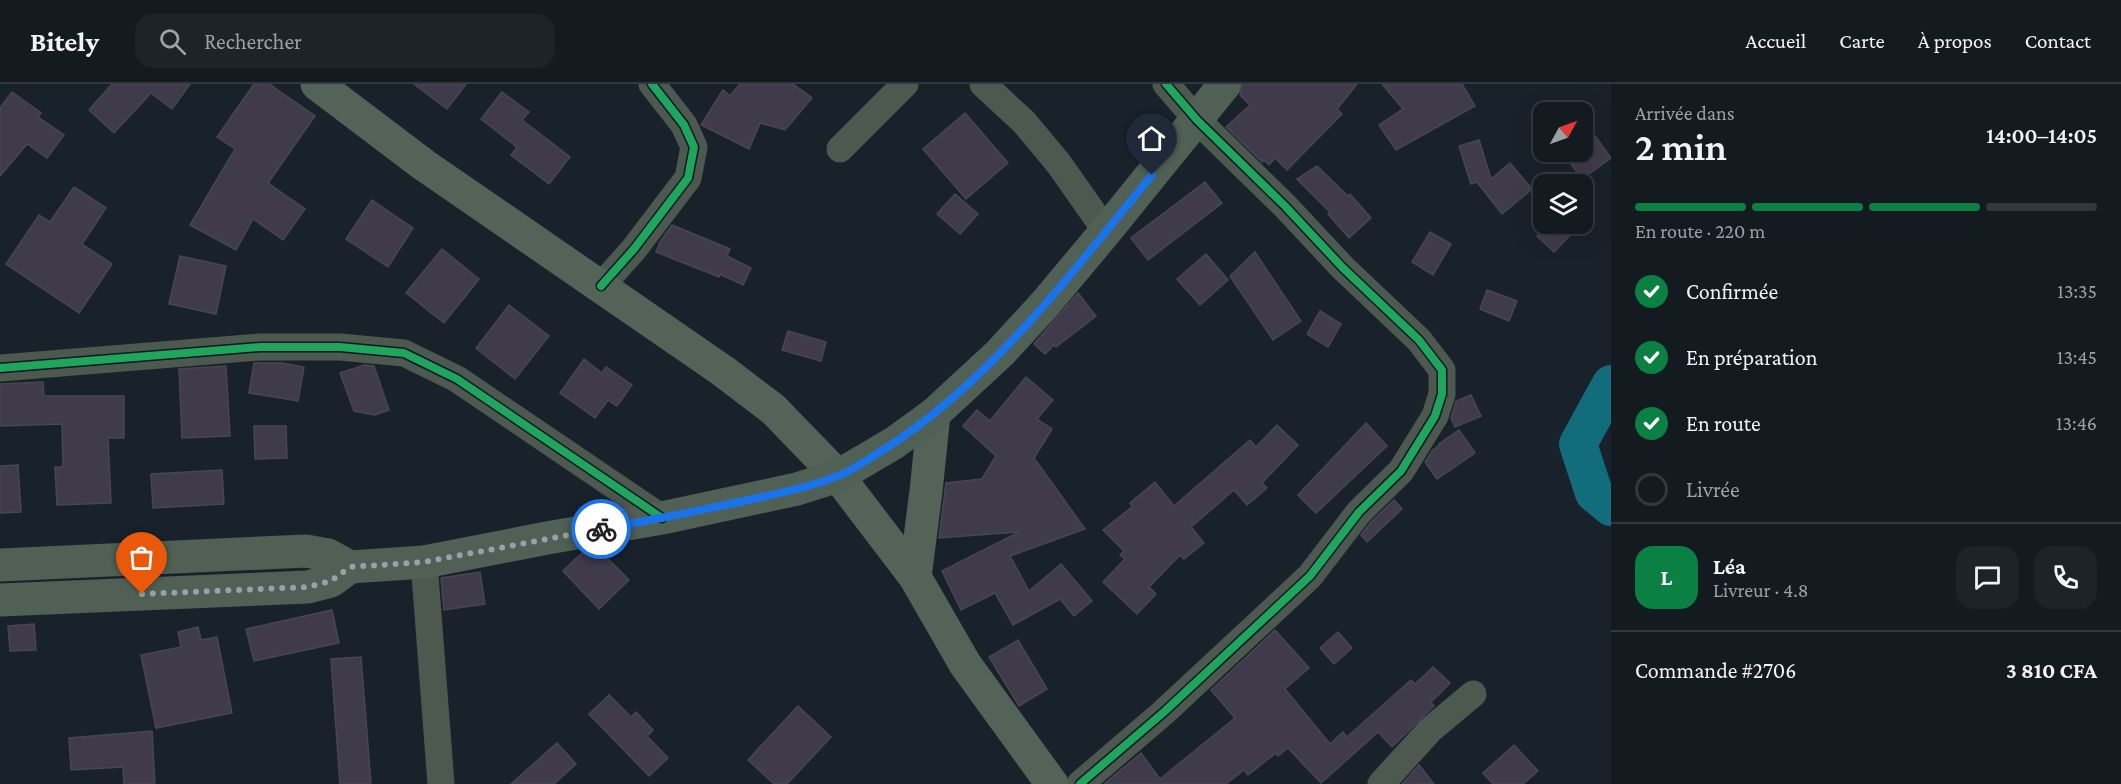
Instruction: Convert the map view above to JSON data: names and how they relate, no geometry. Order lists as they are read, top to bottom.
{
  "north": "top right",
  "page": {
    "header": "Bitely",
    "search": "Rechercher",
    "nav": [
      "Accueil",
      "Carte",
      "À propos",
      "Contact"
    ],
    "heading": ["2 min", "Arrivée dans", "14:00–14:05"],
    "panel": [
      "Léa",
      "Livreur · 4.8",
      "Commande #2706",
      "3 810 CFA"
    ],
    "bar": "En route · 220 m",
    "list": [
      ["Confirmée", "13:35"],
      ["En préparation", "13:45"],
      ["En route", "13:46"],
      "Livrée"
    ],
    "round": "L"
  }
}
